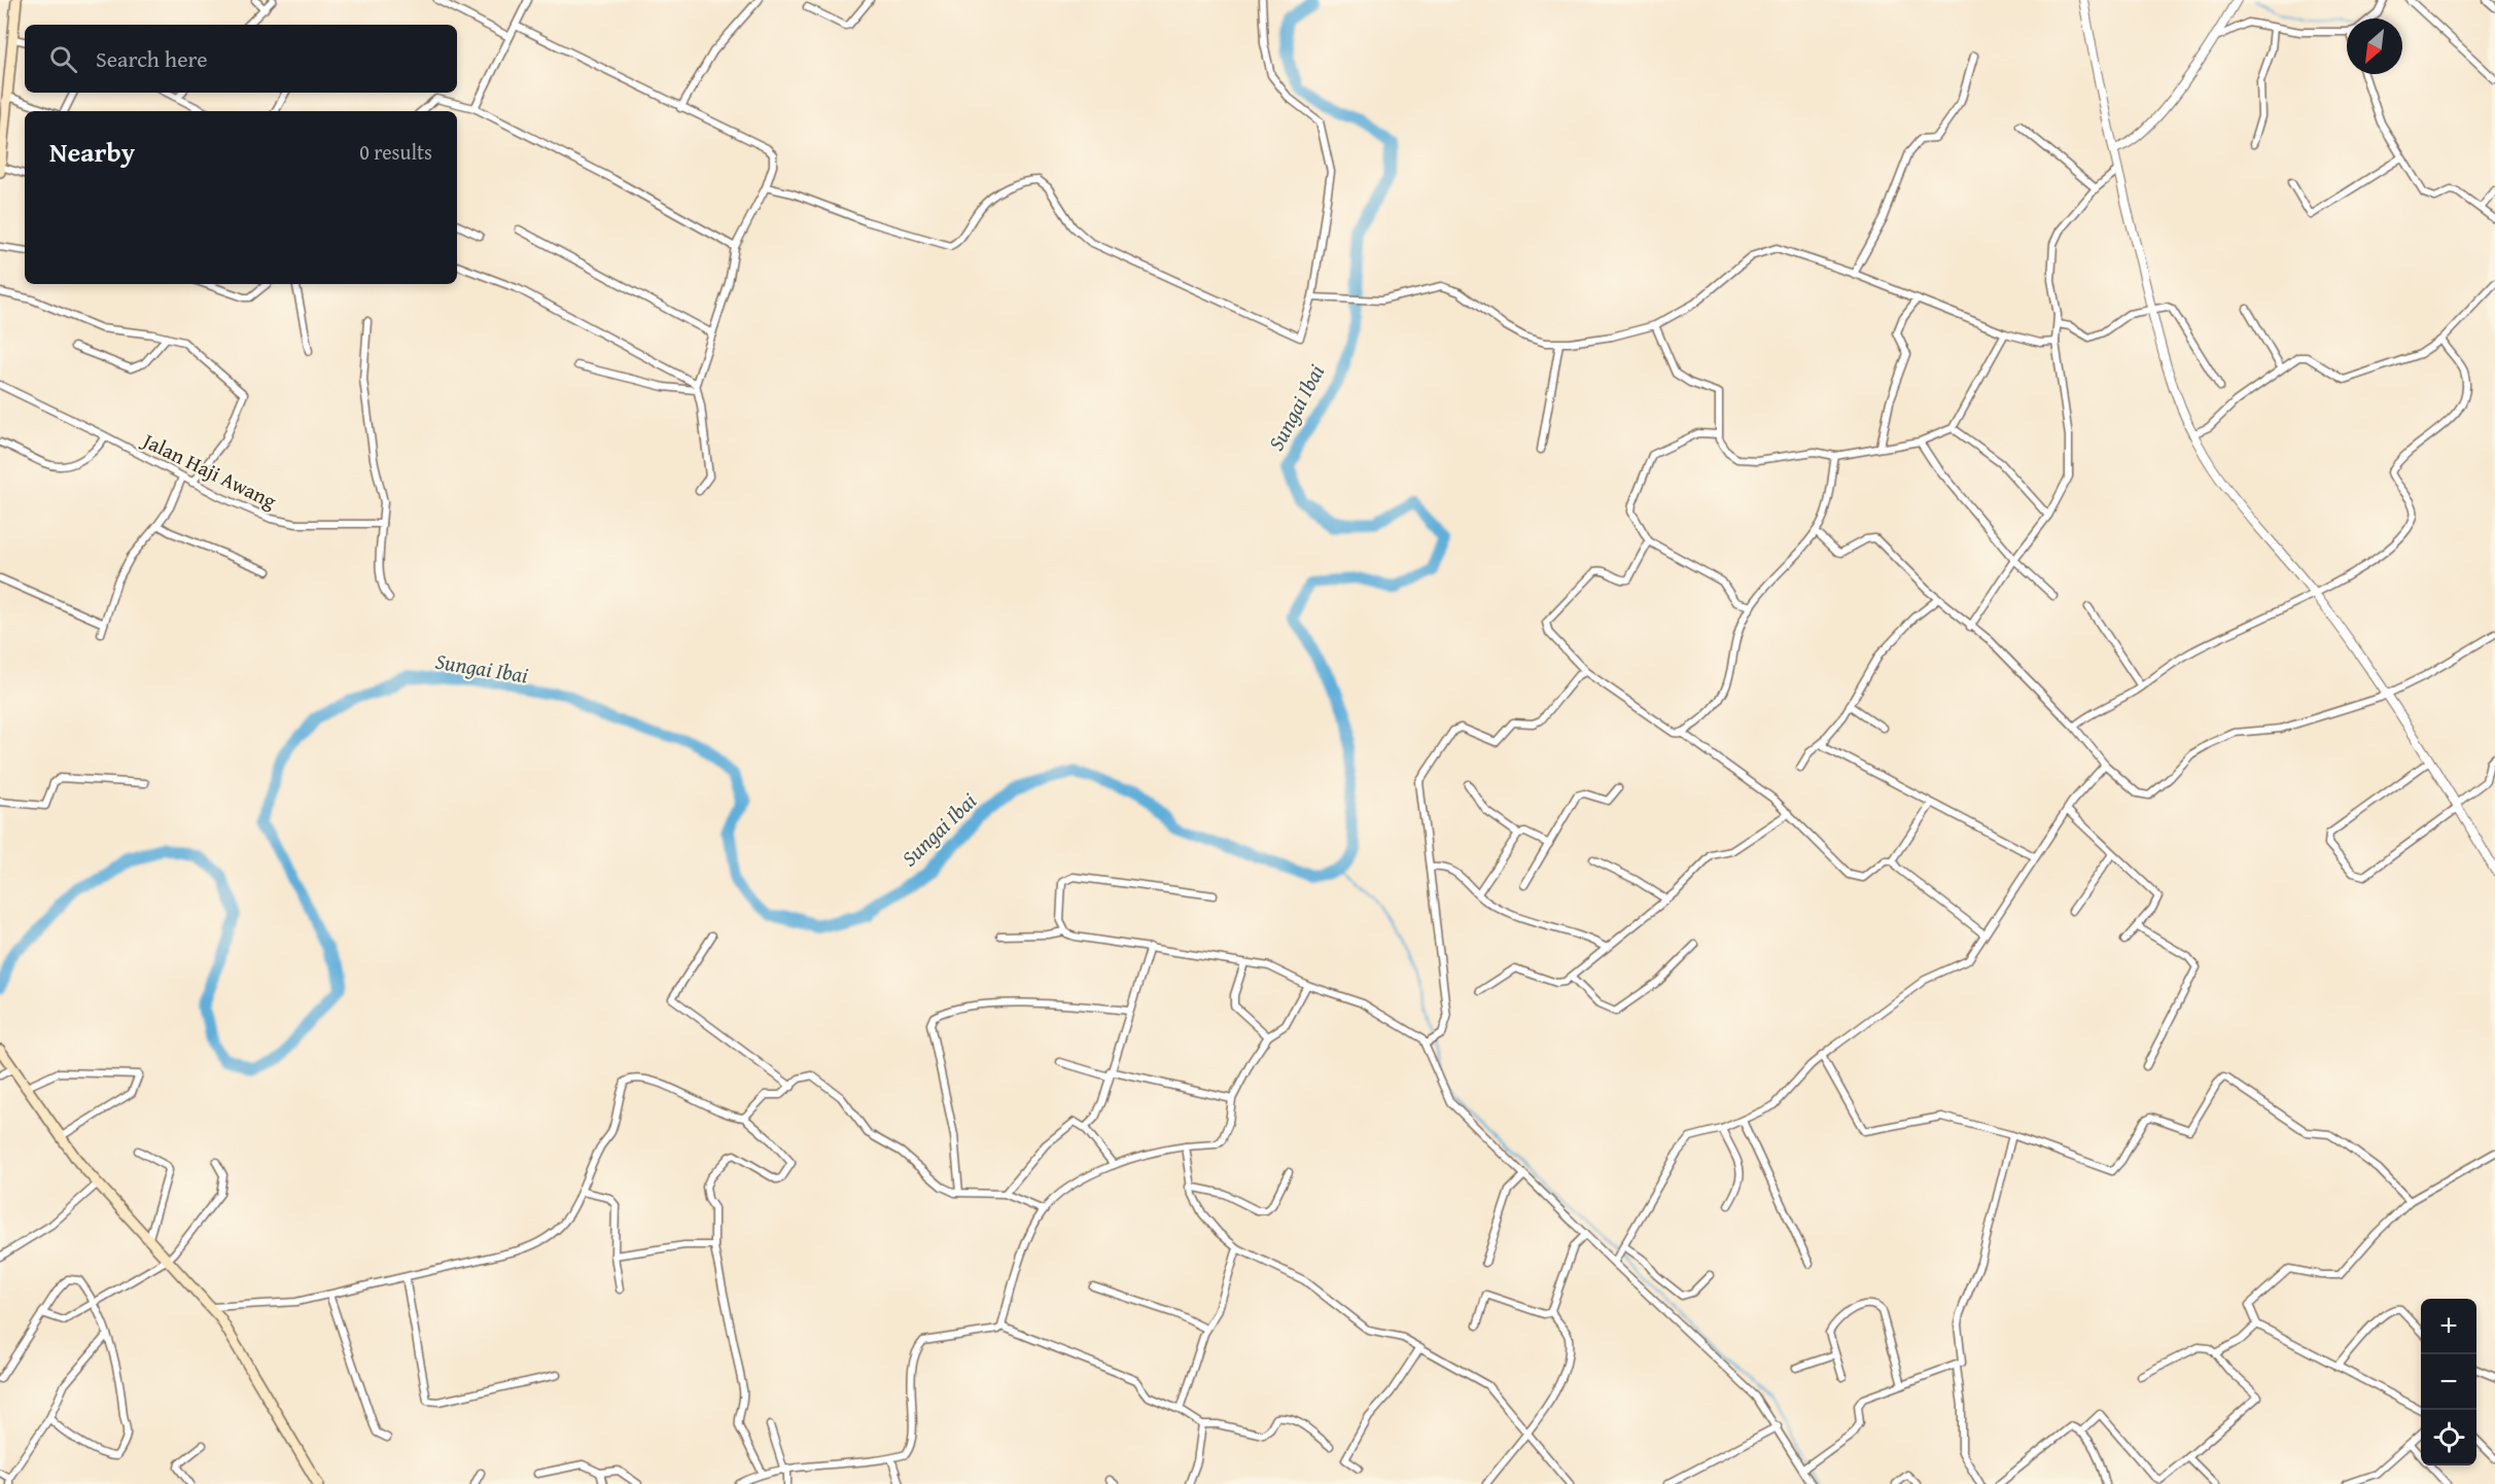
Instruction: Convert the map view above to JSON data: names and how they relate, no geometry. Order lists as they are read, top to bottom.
{
  "streets": {
    "street": ["Jalan Haji Awang"]
  },
  "water": ["Sungai Ibai"],
  "north": "bottom left",
  "page": {
    "search": "Search here",
    "heading": ["Nearby", "0 results"],
    "map_buttons": ["+", "−"]
  }
}
